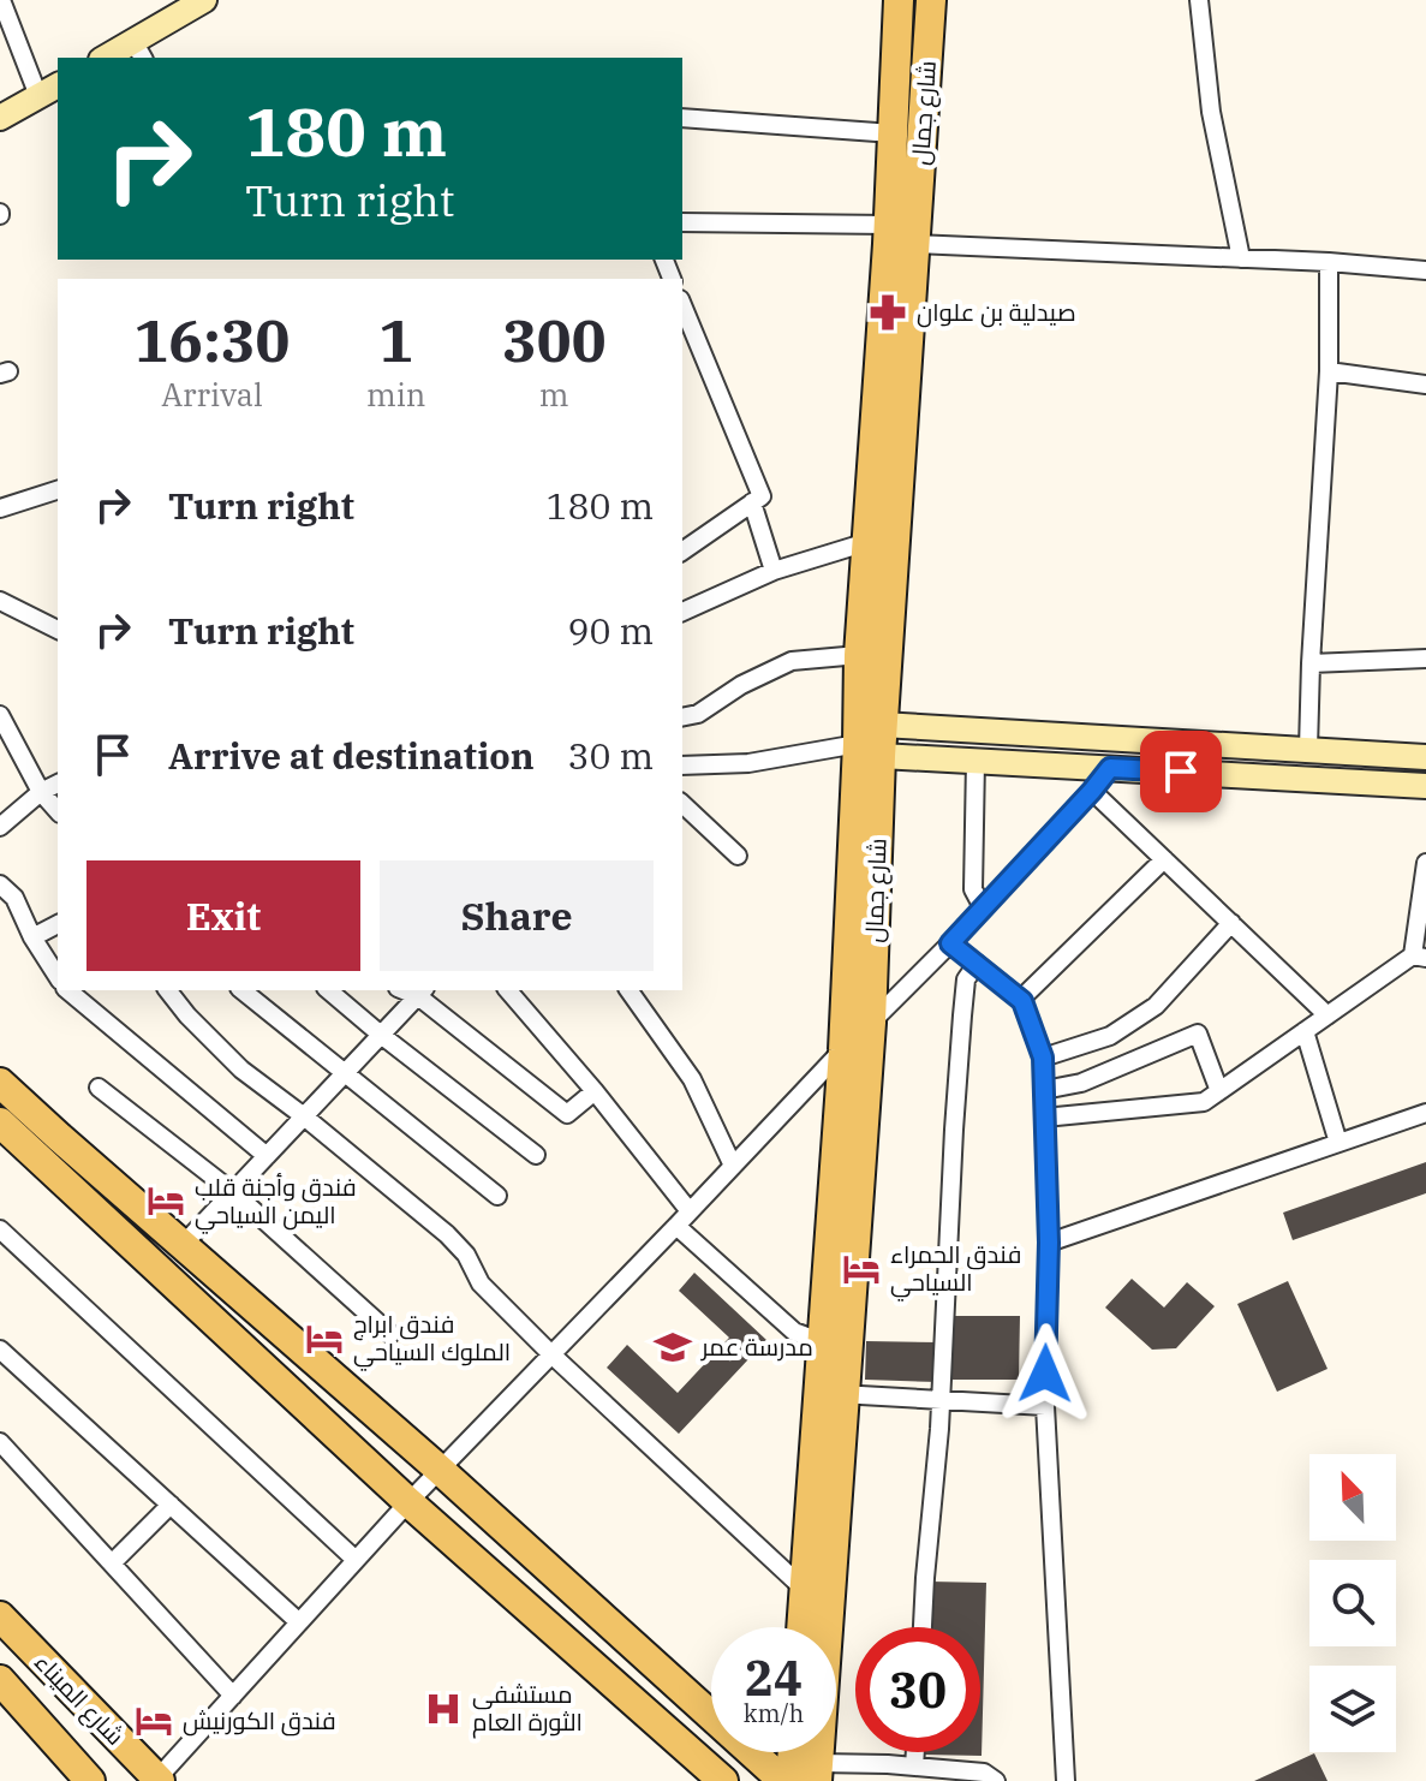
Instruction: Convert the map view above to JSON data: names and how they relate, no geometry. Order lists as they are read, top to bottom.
{
  "streets": {
    "main road": ["شارع جمال", "شارع الميناء"]
  },
  "places": {
    "pharmacy": ["صيدلية بن علوان"],
    "hotel": [
      "فندق وأجنة قلب اليمن السياحي",
      "فندق الحمراء السياحي",
      "فندق ابراج الملوك السياحي",
      "فندق الكورنيش"
    ],
    "school or university": ["مدرسة عمر"],
    "hospital": ["مستشفى الثورة العام"]
  },
  "north": "top left",
  "page": {
    "turn": ["180 m", "Turn right"],
    "eta": [
      "16:30",
      "Arrival",
      "1",
      "min",
      "300",
      "m"
    ],
    "list": [
      {
        "name": "Turn right",
        "value": "180 m"
      },
      {
        "name": "Turn right",
        "value": "90 m"
      },
      {
        "name": "Arrive at destination",
        "value": "30 m"
      }
    ],
    "buttons": ["Exit", "Share"],
    "speed": "24 km/h",
    "limit": "30"
  }
}
